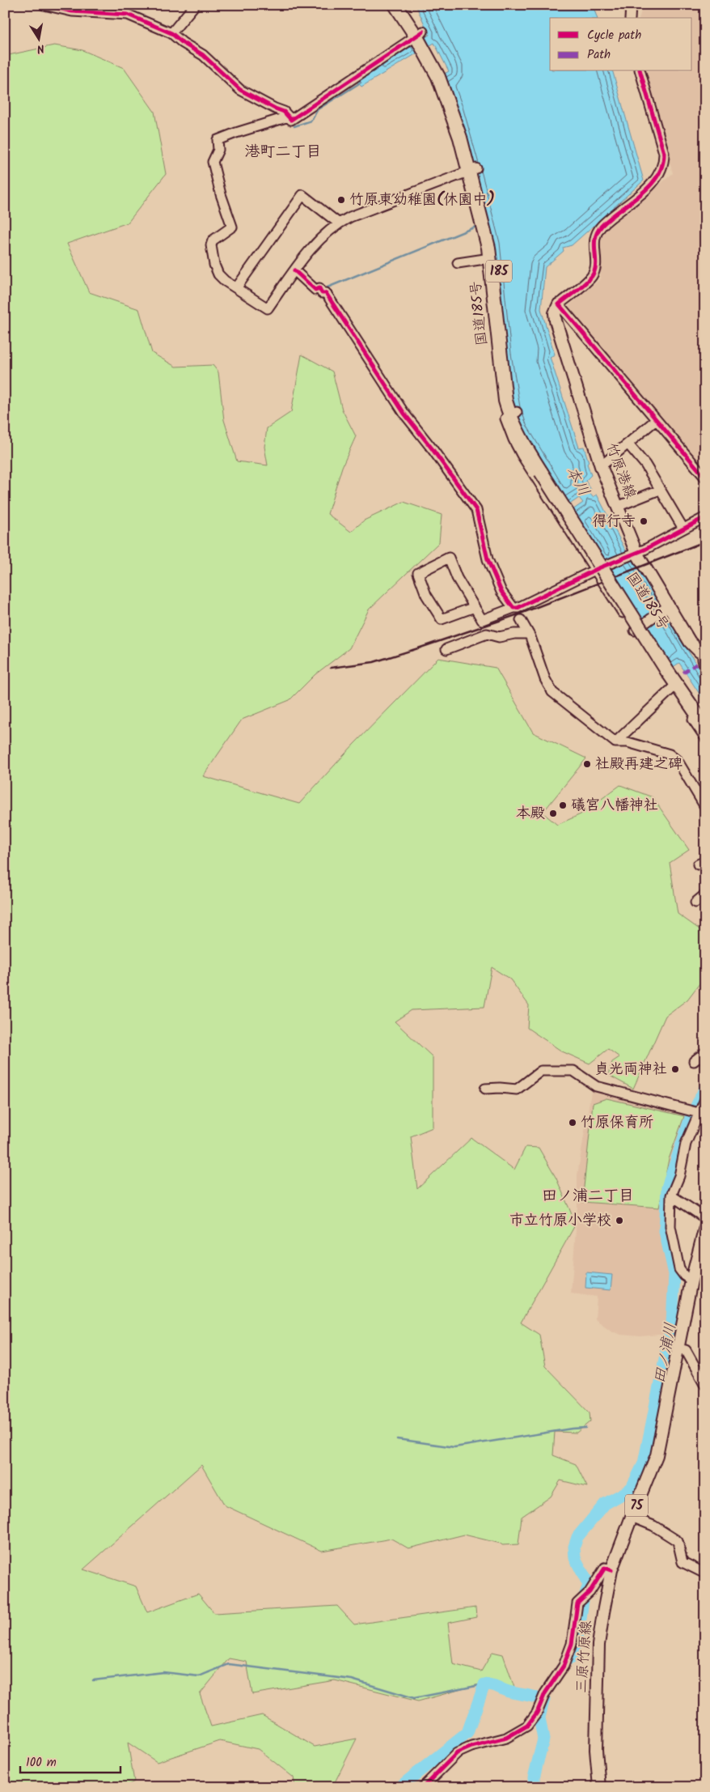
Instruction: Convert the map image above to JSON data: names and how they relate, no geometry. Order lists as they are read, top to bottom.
{
  "streets": {
    "highway": ["185", "国道185号"],
    "main road": ["竹原港線", "75", "三原竹原線"]
  },
  "districts": ["港町二丁目", "田ノ浦二丁目"],
  "water": ["本川", "田ノ浦川"],
  "places": [
    "竹原東幼稚園(休園中)",
    "得行寺",
    "社殿再建之碑",
    "礒宮八幡神社",
    "本殿",
    "貞光両神社",
    "竹原保育所",
    "市立竹原小学校"
  ],
  "legend": ["Cycle path", "Path"],
  "scale_bar": "100 m",
  "north": "bottom"
}
